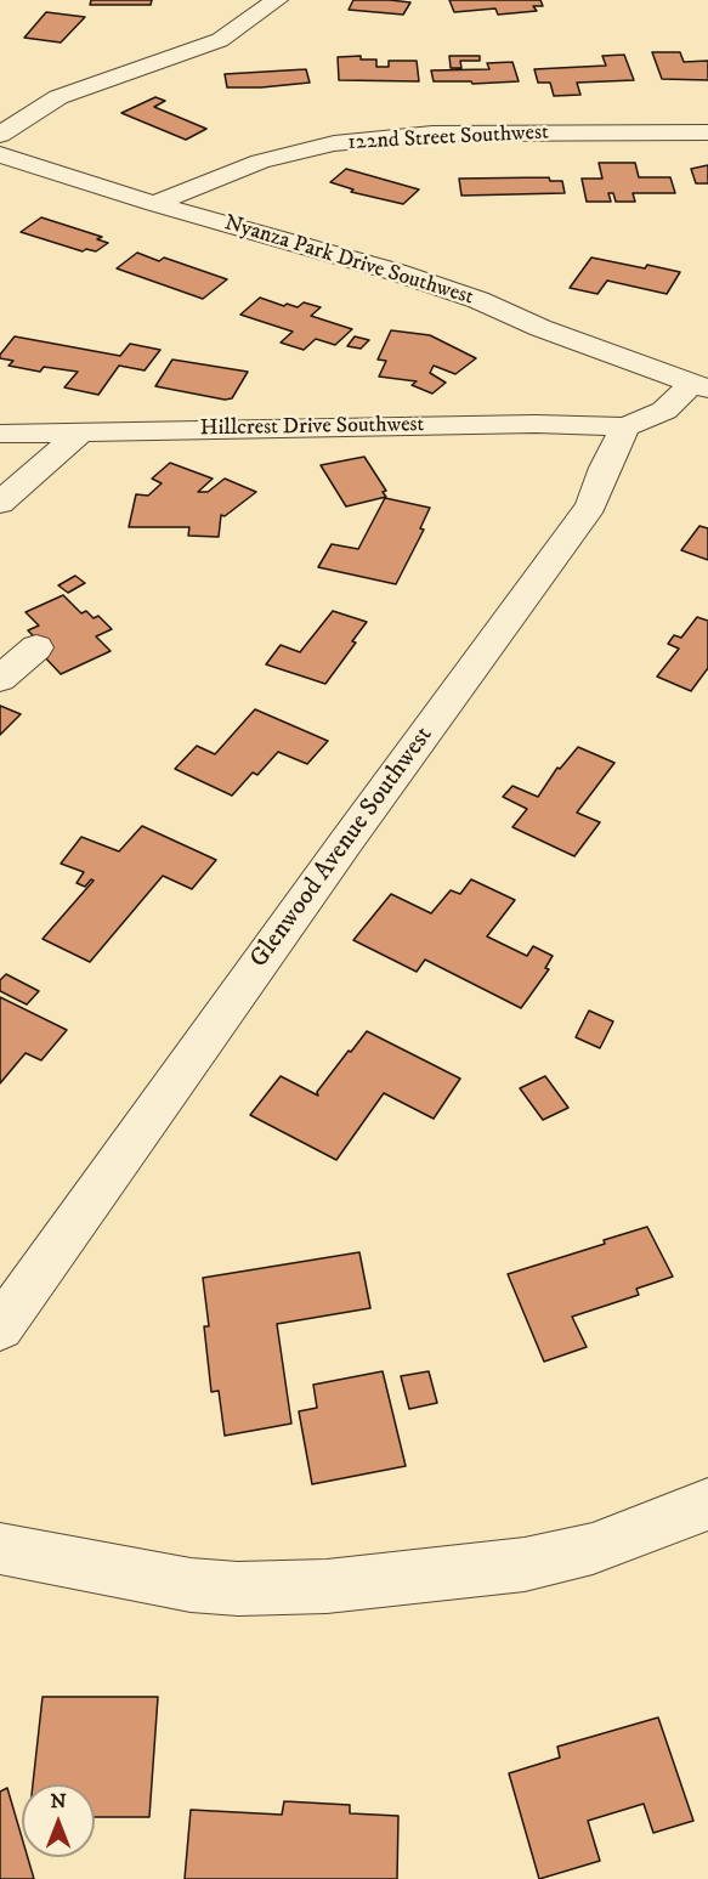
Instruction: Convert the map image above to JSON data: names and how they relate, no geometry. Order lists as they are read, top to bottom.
{
  "streets": {
    "street": [
      "122nd Street Southwest",
      "Nyanza Park Drive Southwest",
      "Hillcrest Drive Southwest",
      "Glenwood Avenue Southwest"
    ]
  },
  "crossings": [
    ["122nd Street Southwest", "Nyanza Park Drive Southwest"],
    ["Hillcrest Drive Southwest", "Glenwood Avenue Southwest"]
  ],
  "north": "top"
}
